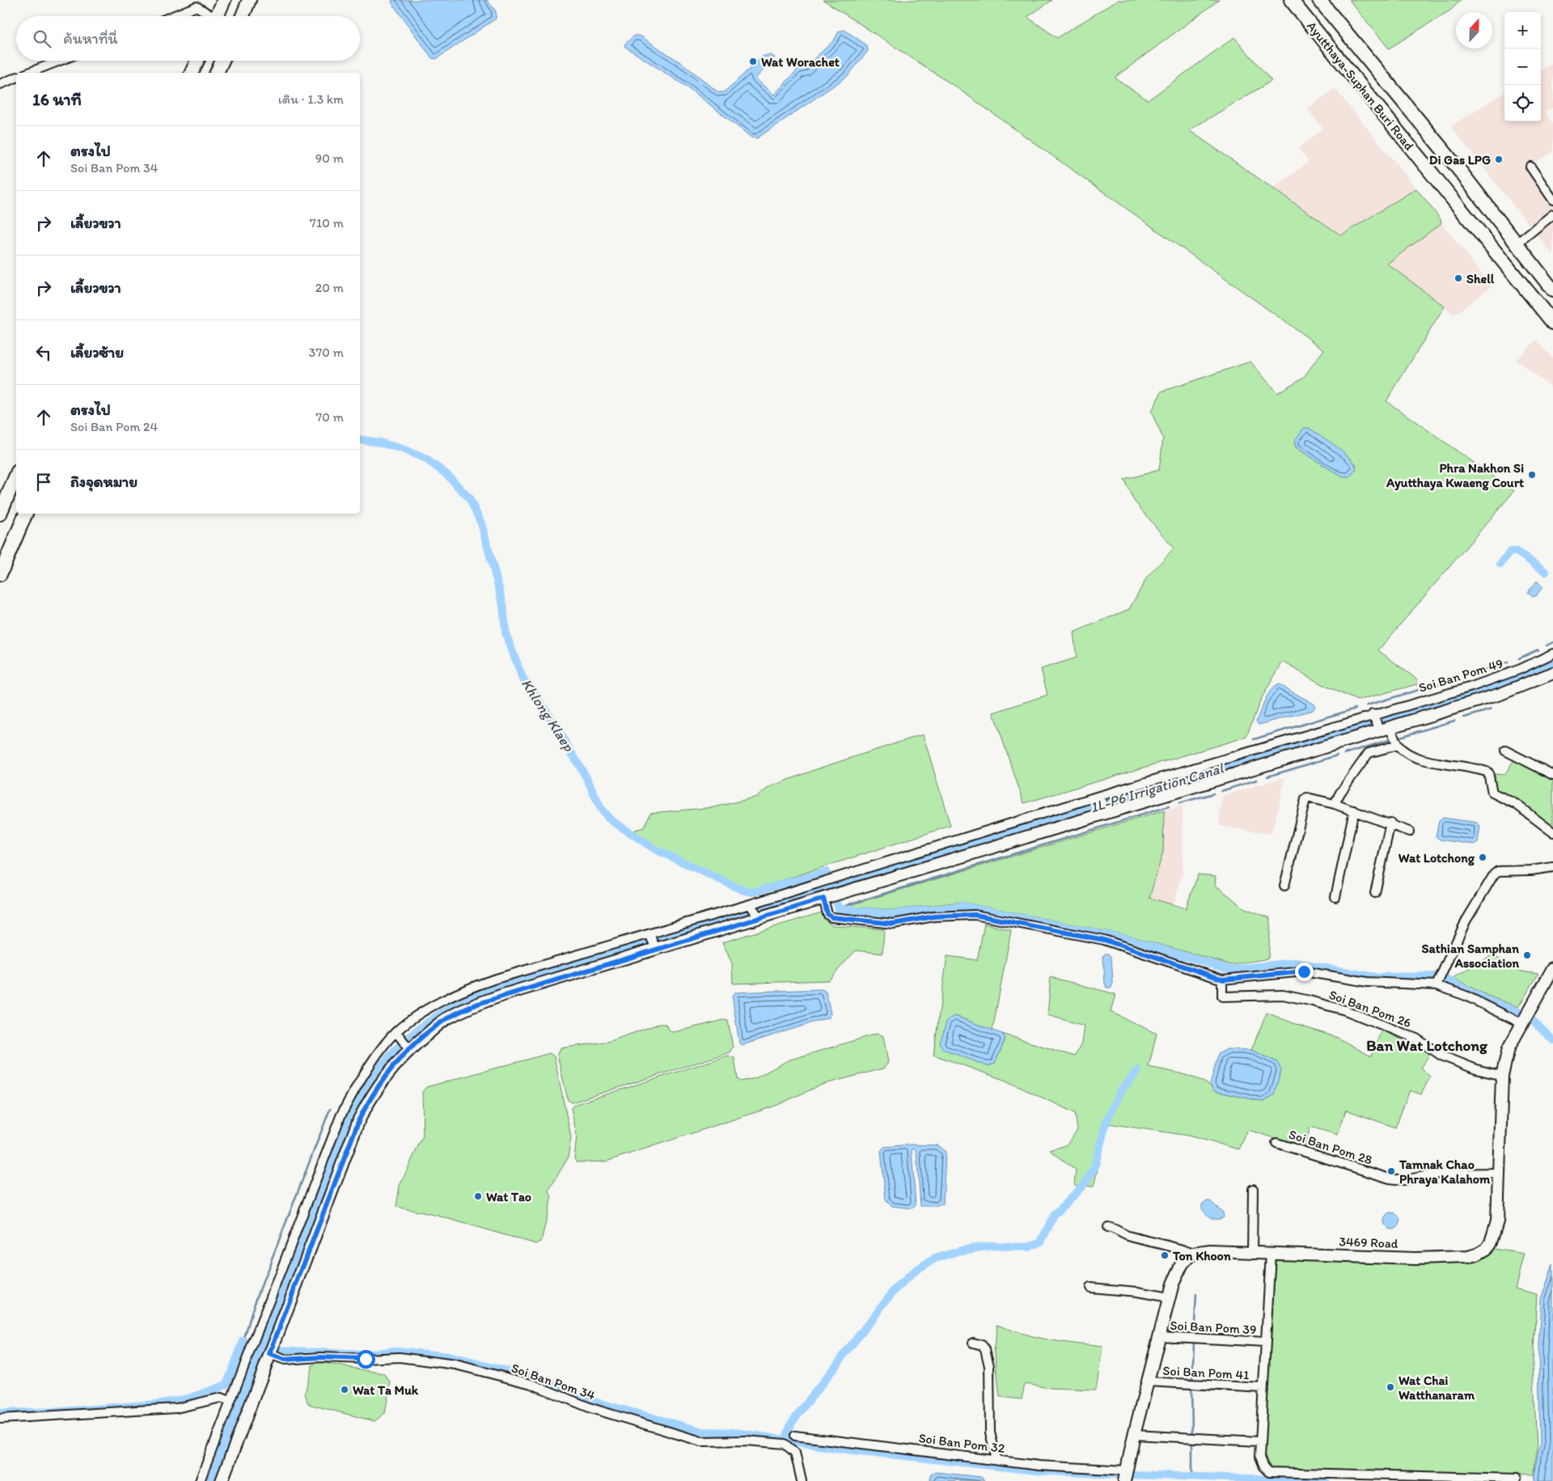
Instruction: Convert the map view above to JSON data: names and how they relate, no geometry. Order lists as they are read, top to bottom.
{
  "streets": {
    "main road": ["Ayutthaya-Suphan Buri Road", "3469 Road"],
    "street": [
      "Soi Ban Pom 49",
      "Soi Ban Pom 26",
      "Soi Ban Pom 28",
      "Soi Ban Pom 39",
      "Soi Ban Pom 41",
      "Soi Ban Pom 34",
      "Soi Ban Pom 32"
    ]
  },
  "crossings": [
    ["Soi Ban Pom 26", "3469 Road"],
    ["Soi Ban Pom 28", "3469 Road"]
  ],
  "districts": ["Ban Wat Lotchong"],
  "water": ["Khlong Klaep", "1L-P6 Irrigation Canal"],
  "places": [
    "Wat Worachet",
    "Di Gas LPG",
    "Shell",
    "Phra Nakhon Si Ayutthaya Kwaeng Court",
    "Wat Lotchong",
    "Sathian Samphan Association",
    "Tamnak Chao Phraya Kalahom",
    "Wat Tao",
    "Ton Khoon",
    "Wat Chai Watthanaram",
    "Wat Ta Muk"
  ],
  "north": "top",
  "page": {
    "map_buttons": ["+", "−"],
    "search": "ค้นหาที่นี่",
    "heading": ["16 นาที", "เดิน · 1.3 km"],
    "list": [
      ["ตรงไป", "Soi Ban Pom 34", "90 m"],
      ["เลี้ยวขวา", "710 m"],
      ["เลี้ยวขวา", "20 m"],
      ["เลี้ยวซ้าย", "370 m"],
      ["ตรงไป", "Soi Ban Pom 24", "70 m"],
      "ถึงจุดหมาย"
    ]
  }
}
